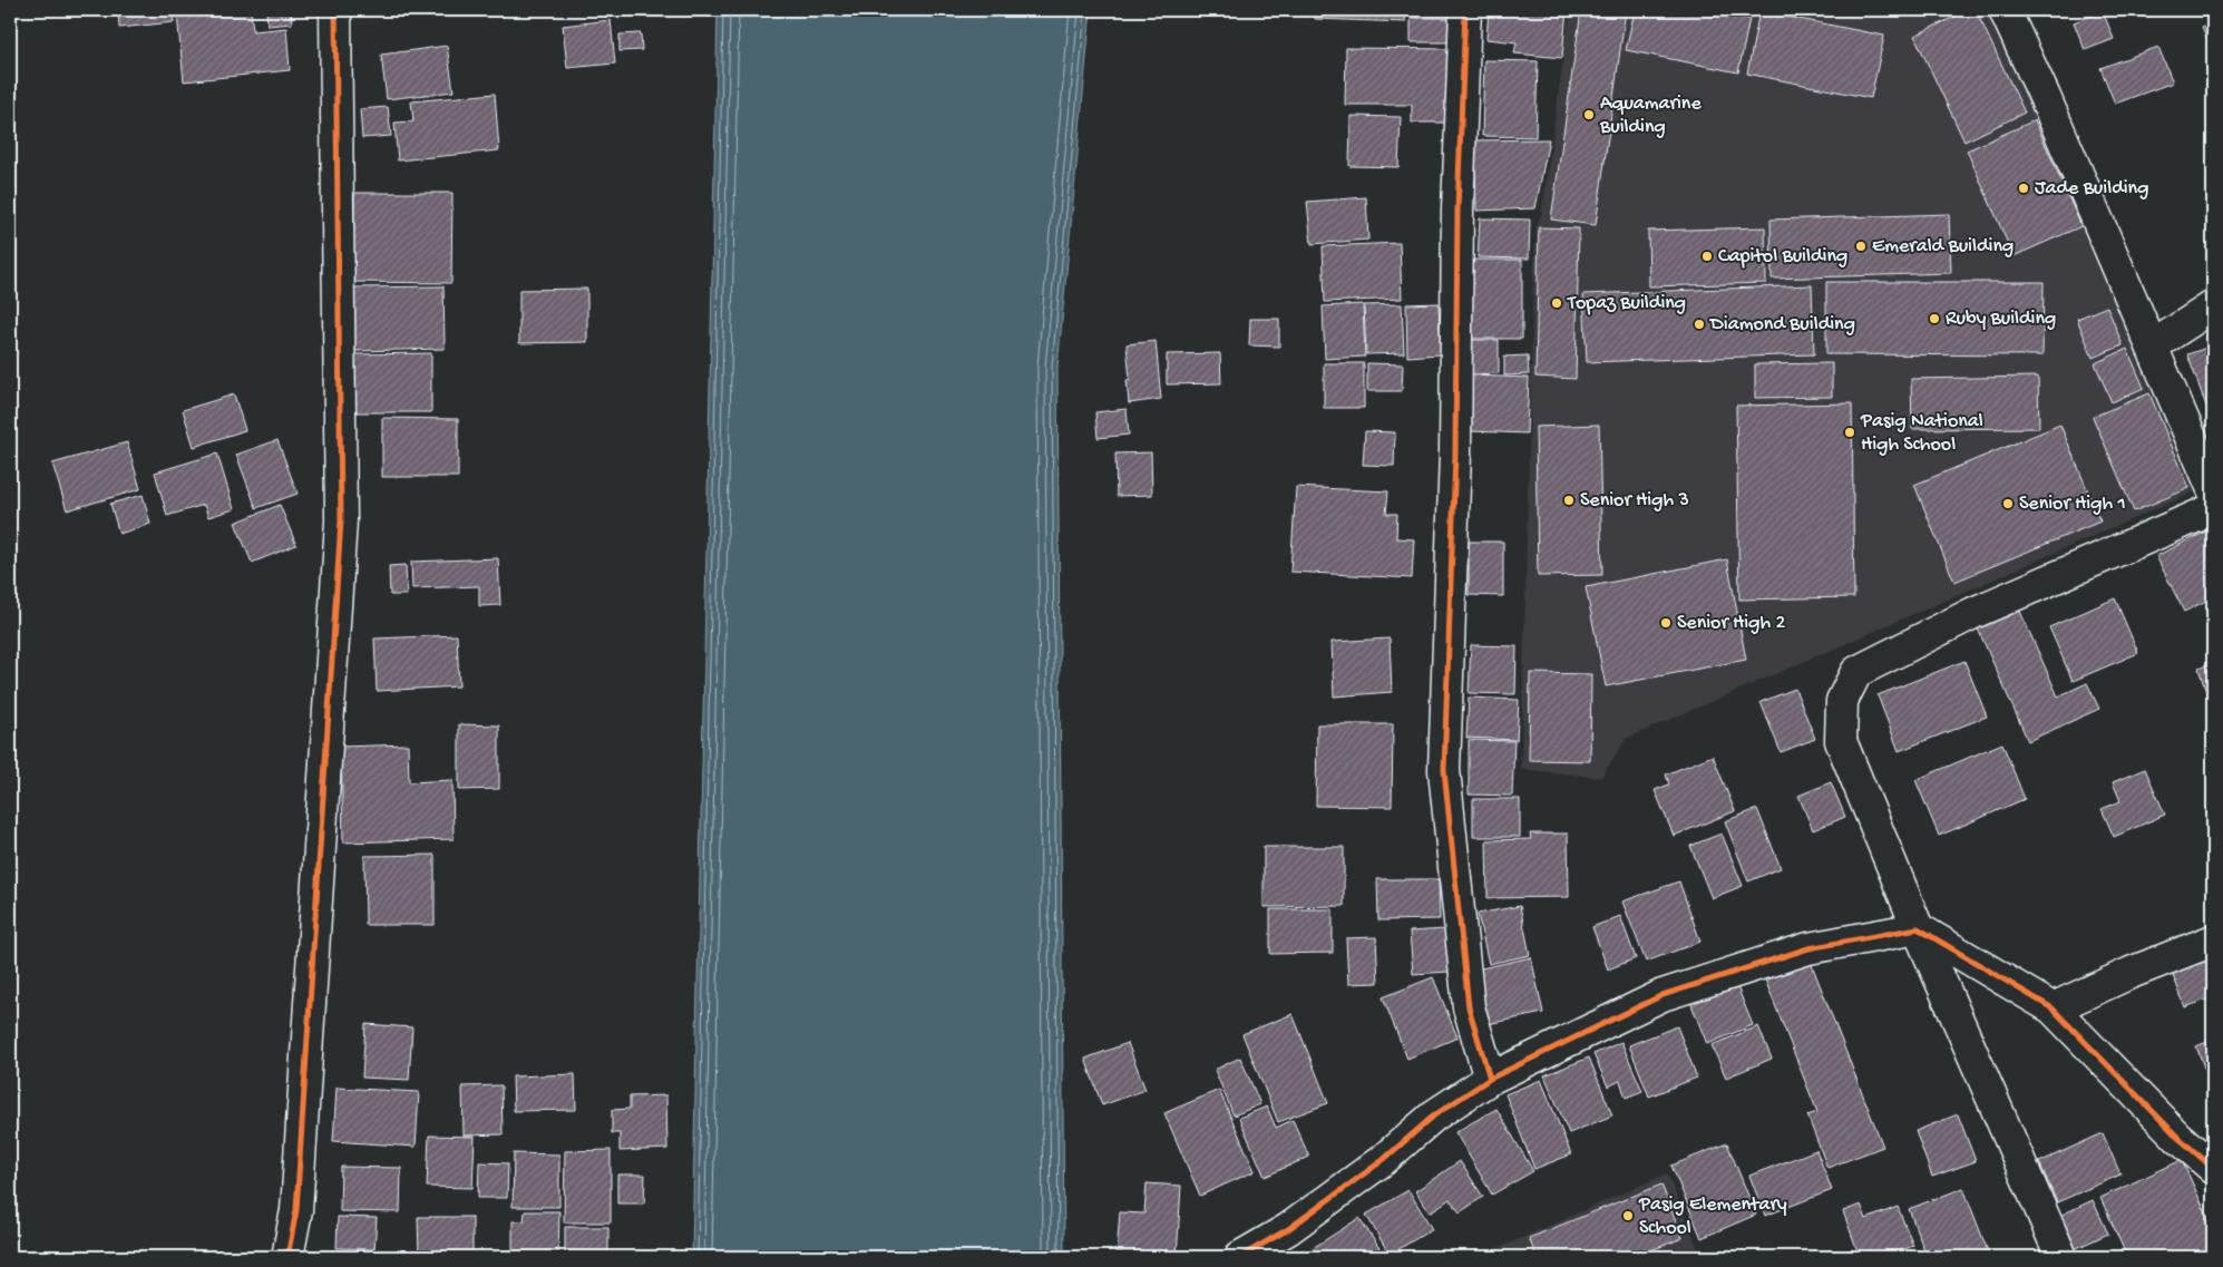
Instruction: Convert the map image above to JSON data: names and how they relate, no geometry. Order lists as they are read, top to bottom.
{
  "places": [
    "Aquamarine Building",
    "Jade Building",
    "Emerald Building",
    "Capitol Building",
    "Topaz Building",
    "Ruby Building",
    "Diamond Building",
    "Pasig National High School",
    "Senior High 3",
    "Senior High 1",
    "Senior High 2",
    "Pasig Elementary School"
  ]
}
